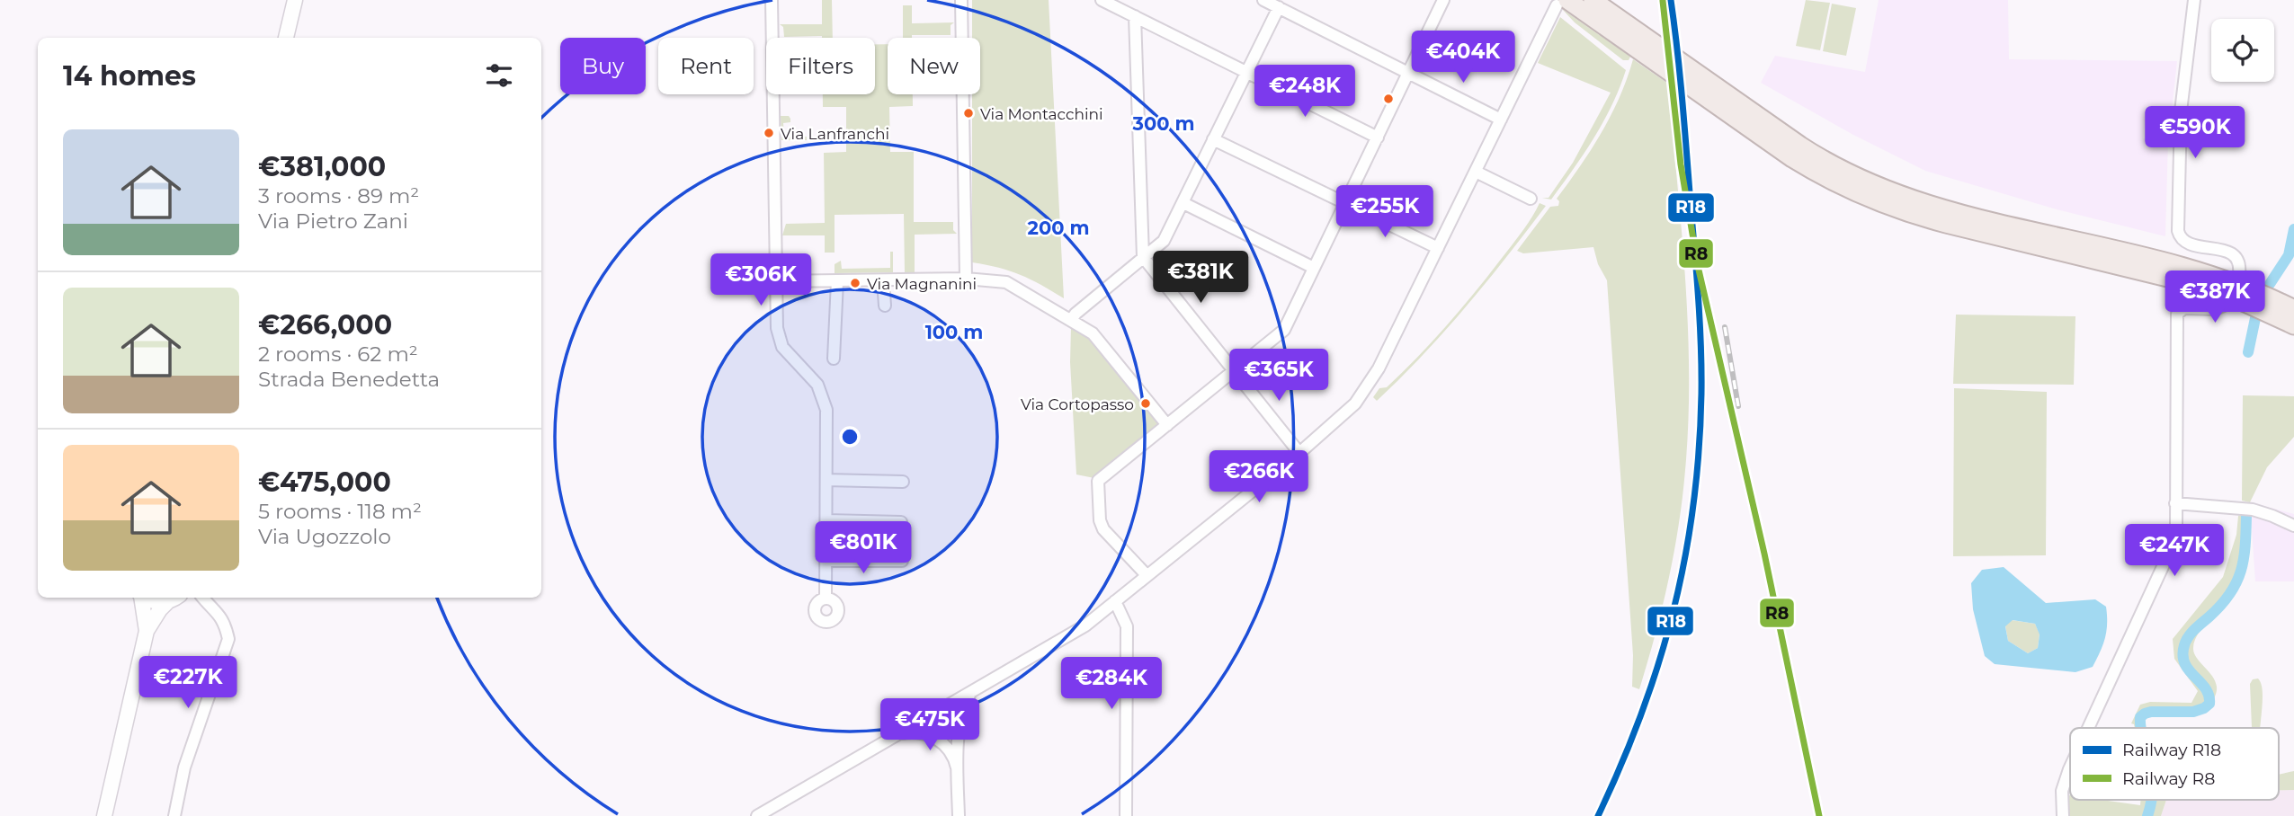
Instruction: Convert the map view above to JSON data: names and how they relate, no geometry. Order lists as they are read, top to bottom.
{
  "places": [
    "Via Montacchini",
    "Via Lanfranchi",
    "Via Magnanini",
    "Via Cortopasso"
  ],
  "lines": ["rail line R18", "rail line R8"],
  "legend": ["Railway R18", "Railway R8"],
  "page": {
    "price": [
      "€404K",
      "€248K",
      "€590K",
      "€255K",
      "€381K",
      "€306K",
      "€387K",
      "€365K",
      "€266K",
      "€801K",
      "€247K",
      "€227K",
      "€284K",
      "€475K"
    ],
    "chip": [
      "Buy",
      "Rent",
      "Filters",
      "New"
    ],
    "heading": "14 homes",
    "list": [
      {
        "name": "€381,000",
        "note": "3 rooms · 89 m² · Via Pietro Zani"
      },
      {
        "name": "€266,000",
        "note": "2 rooms · 62 m² · Strada Benedetta"
      },
      {
        "name": "€475,000",
        "note": "5 rooms · 118 m² · Via Ugozzolo"
      }
    ]
  },
  "rings": ["300 m", "200 m", "100 m"]
}
